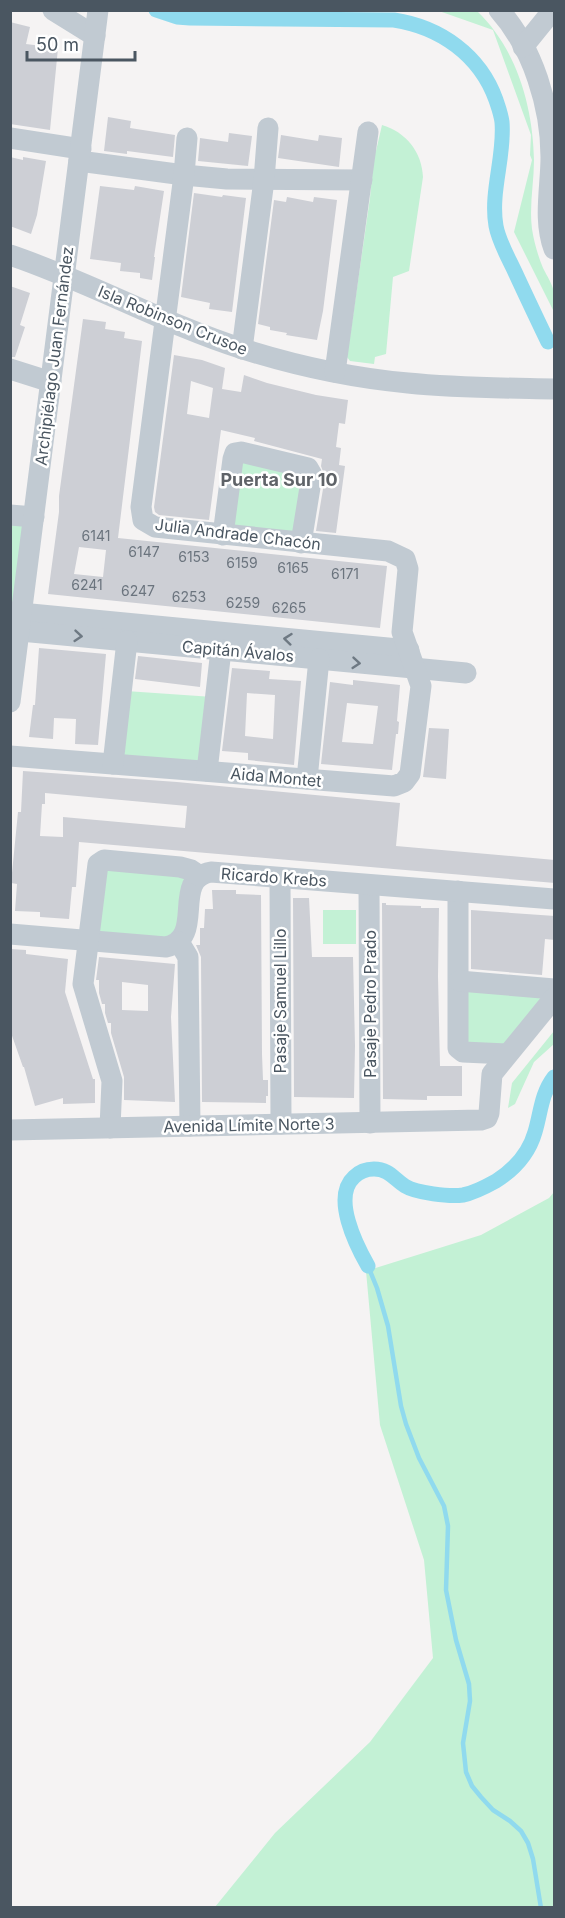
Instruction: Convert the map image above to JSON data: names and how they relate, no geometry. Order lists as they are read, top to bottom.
{
  "streets": {
    "street": [
      "Isla Robinson Crusoe",
      "Archipiélago Juan Fernández",
      "Julia Andrade Chacón",
      "Capitán Ávalos",
      "Aida Montet",
      "Ricardo Krebs",
      "Pasaje Samuel Lillo",
      "Pasaje Pedro Prado",
      "Avenida Límite Norte 3"
    ]
  },
  "crossings": [
    ["Isla Robinson Crusoe", "Archipiélago Juan Fernández"],
    ["Isla Robinson Crusoe", "Julia Andrade Chacón"],
    ["Archipiélago Juan Fernández", "Capitán Ávalos"],
    ["Julia Andrade Chacón", "Capitán Ávalos"],
    ["Julia Andrade Chacón", "Aida Montet"],
    ["Capitán Ávalos", "Aida Montet"],
    ["Ricardo Krebs", "Pasaje Samuel Lillo"],
    ["Ricardo Krebs", "Pasaje Pedro Prado"],
    ["Pasaje Samuel Lillo", "Avenida Límite Norte 3"],
    ["Pasaje Pedro Prado", "Avenida Límite Norte 3"]
  ],
  "districts": ["Puerta Sur 10"],
  "house_numbers": [
    "6141",
    "6147",
    "6153",
    "6159",
    "6165",
    "6171",
    "6241",
    "6247",
    "6253",
    "6259",
    "6265"
  ],
  "scale_bar": "50 m"
}
